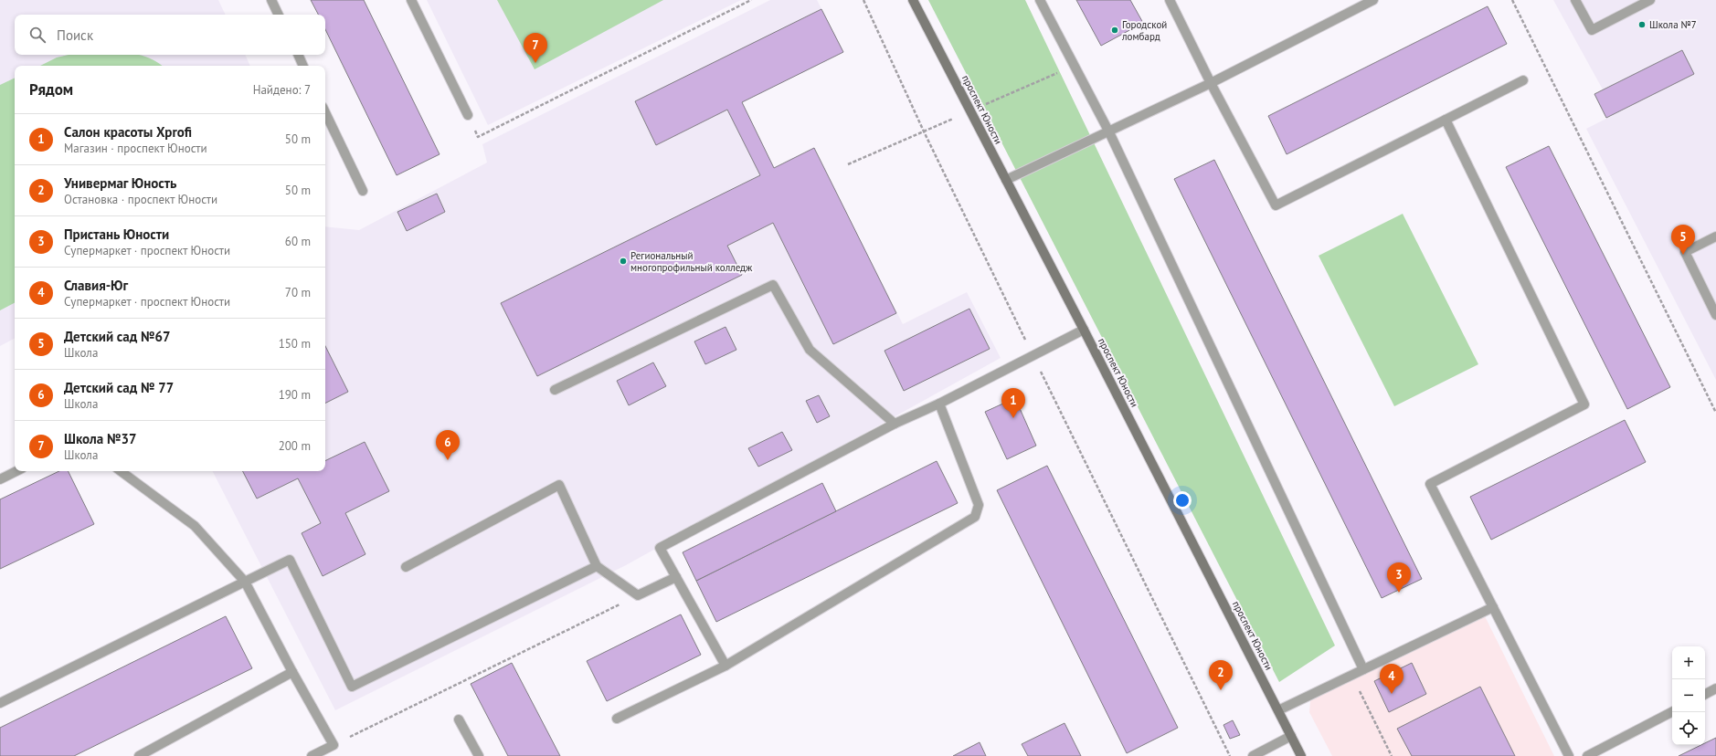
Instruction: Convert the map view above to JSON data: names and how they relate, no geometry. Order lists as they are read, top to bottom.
{
  "streets": {
    "main road": ["проспект Юности"]
  },
  "places": ["Школа №7", "Городской ломбард", "Региональный многопрофильный колледж"],
  "page": {
    "search": "Поиск",
    "pins": [
      "7",
      "5",
      "1",
      "6",
      "3",
      "2",
      "4"
    ],
    "heading": ["Рядом", "Найдено: 7"],
    "list": [
      {
        "mark": "1",
        "name": "Салон красоты Xprofi",
        "note": "Магазин · проспект Юности",
        "value": "50 m"
      },
      {
        "mark": "2",
        "name": "Универмаг Юность",
        "note": "Остановка · проспект Юности",
        "value": "50 m"
      },
      {
        "mark": "3",
        "name": "Пристань Юности",
        "note": "Супермаркет · проспект Юности",
        "value": "60 m"
      },
      {
        "mark": "4",
        "name": "Славия-Юг",
        "note": "Супермаркет · проспект Юности",
        "value": "70 m"
      },
      {
        "mark": "5",
        "name": "Детский сад №67",
        "note": "Школа",
        "value": "150 m"
      },
      {
        "mark": "6",
        "name": "Детский сад № 77",
        "note": "Школа",
        "value": "190 m"
      },
      {
        "mark": "7",
        "name": "Школа №37",
        "note": "Школа",
        "value": "200 m"
      }
    ],
    "map_buttons": ["+", "−"]
  }
}
